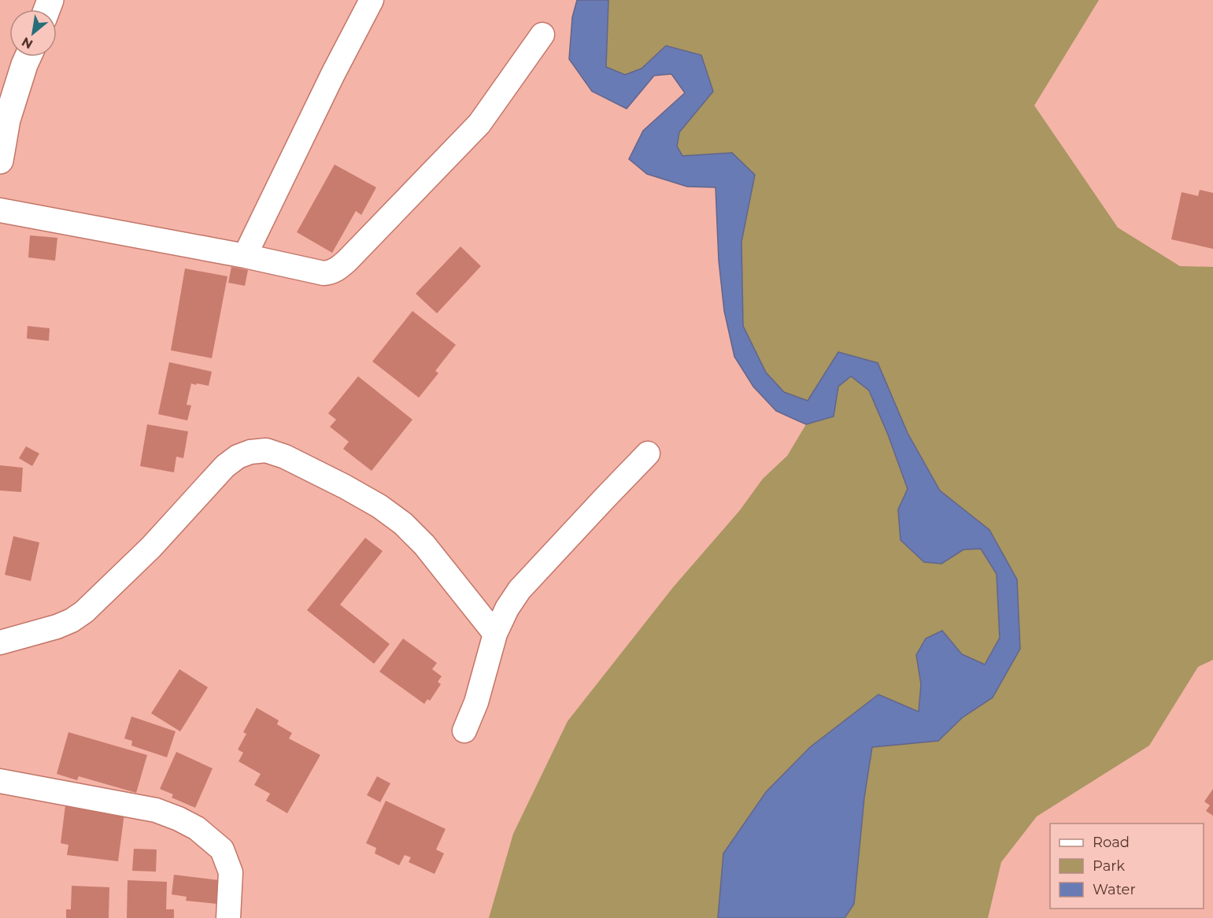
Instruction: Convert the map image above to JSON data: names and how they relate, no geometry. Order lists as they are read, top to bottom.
{
  "legend": ["Road", "Park", "Water"],
  "north": "bottom left"
}
